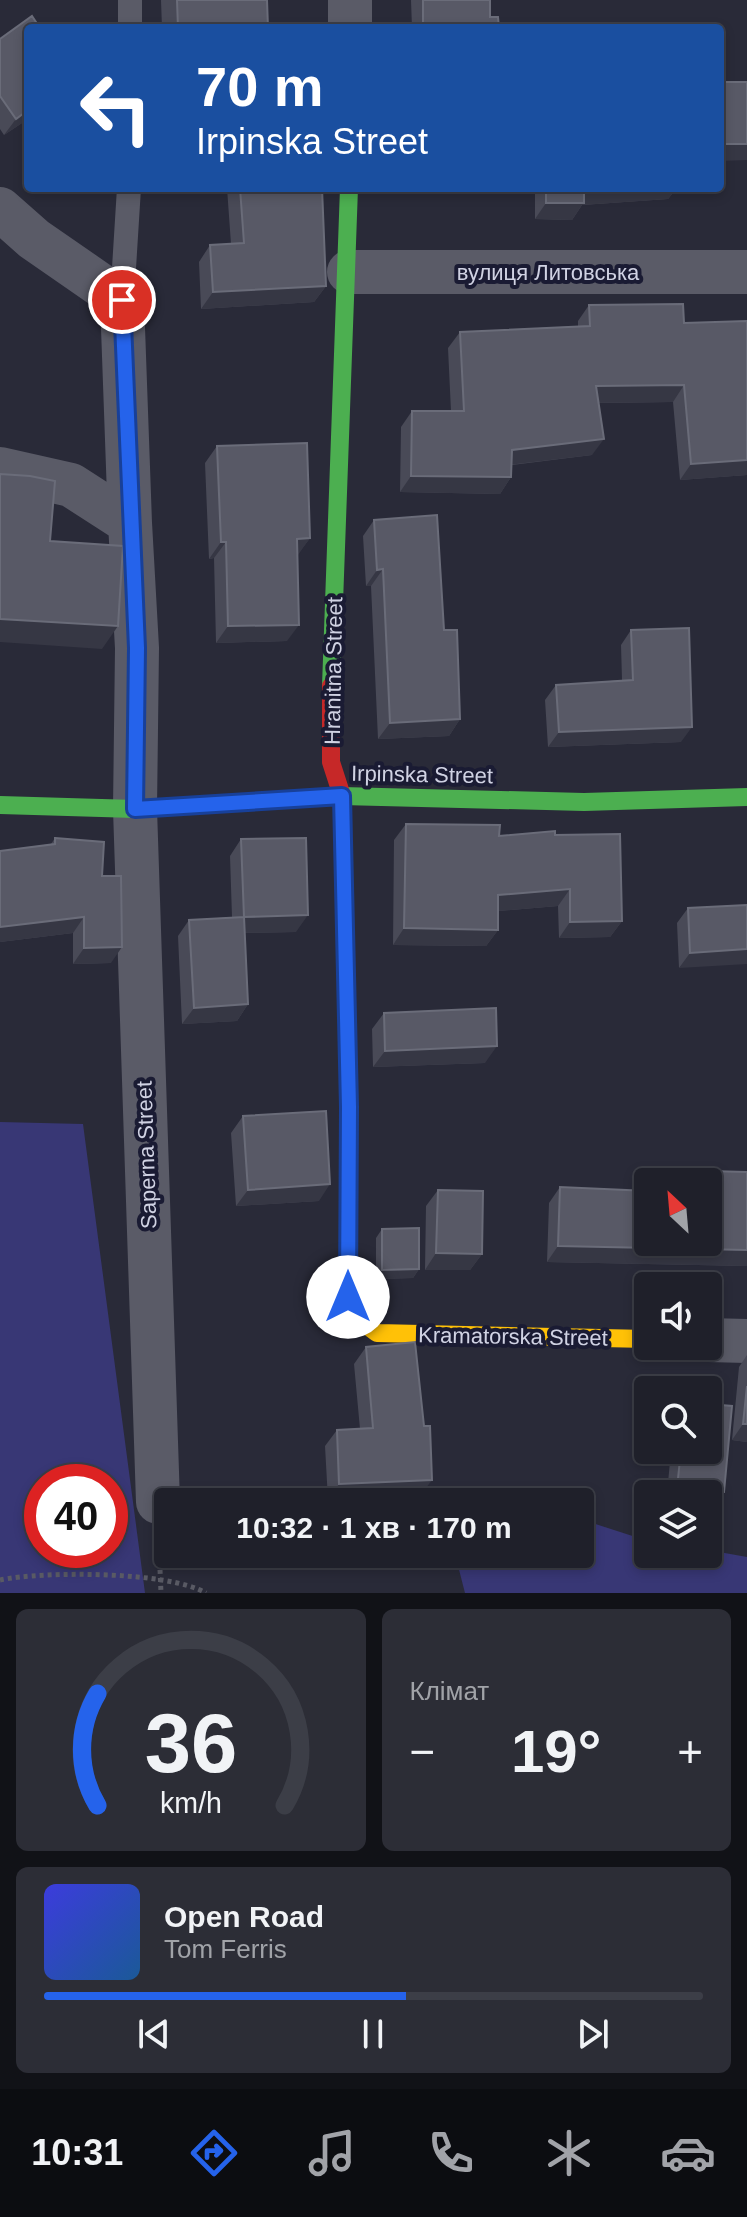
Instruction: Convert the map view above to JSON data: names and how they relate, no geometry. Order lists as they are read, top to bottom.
{
  "streets": {
    "street": [
      "вулиця Литовська",
      "Hranitna Street",
      "Irpinska Street",
      "Saperna Street",
      "Kramatorska Street"
    ]
  },
  "crossings": [
    ["вулиця Литовська", "Hranitna Street"],
    ["Hranitna Street", "Irpinska Street"],
    ["Hranitna Street", "Kramatorska Street"],
    ["Irpinska Street", "Saperna Street"]
  ],
  "north": "top left",
  "page": {
    "turn": ["70 m", "Irpinska Street"],
    "limit": "40",
    "trip": "10:32 · 1 хв · 170 m",
    "tile": "Клімат",
    "heat": ["−", "19°", "+"],
    "song": ["Open Road", "Tom Ferris"],
    "tabs": "10:31",
    "gauge": ["36", "km/h"]
  }
}
